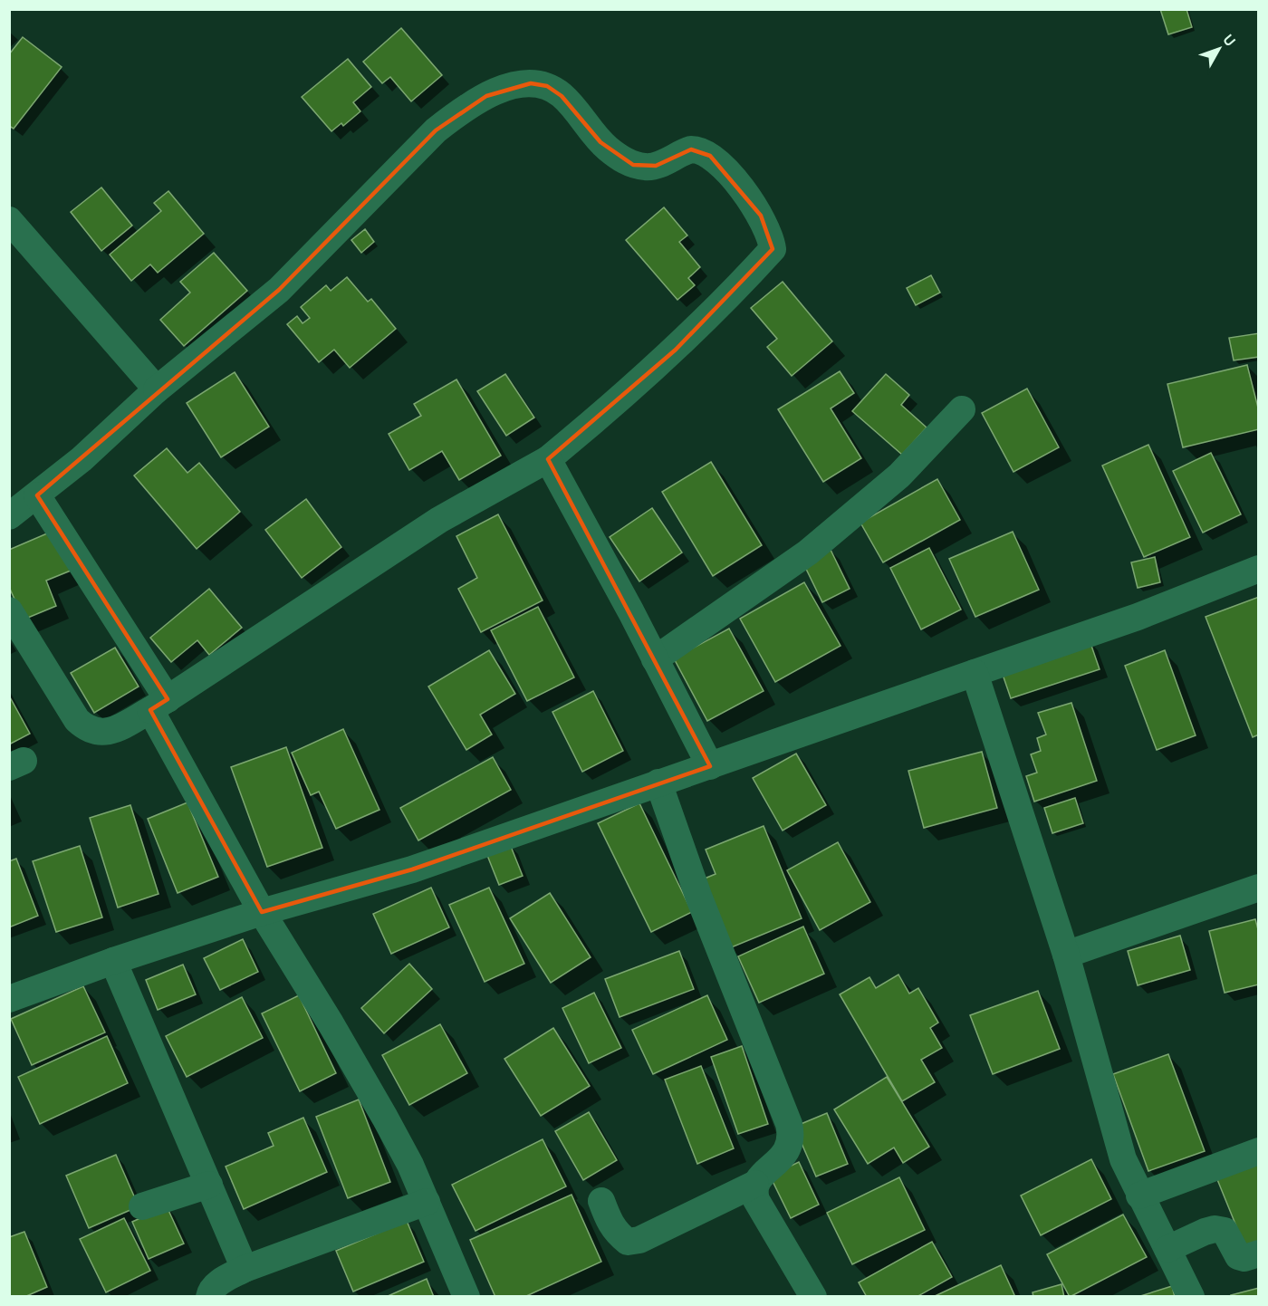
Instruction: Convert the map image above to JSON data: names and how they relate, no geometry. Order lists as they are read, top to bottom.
{
  "north": "top right"
}
